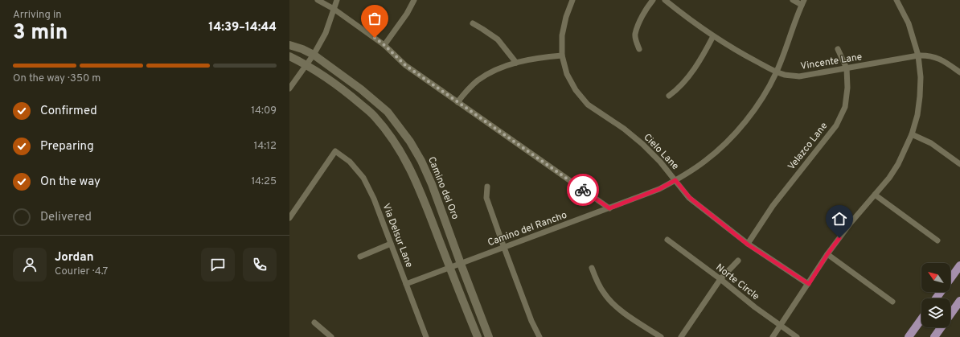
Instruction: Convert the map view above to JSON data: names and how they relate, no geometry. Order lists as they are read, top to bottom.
{
  "streets": {
    "street": [
      "Vincente Lane",
      "Velazco Lane",
      "Cielo Lane",
      "Camino del Oro",
      "Camino del Rancho",
      "Via Delsur Lane",
      "Norte Circle"
    ]
  },
  "crossings": [
    ["Vincente Lane", "Velazco Lane"],
    ["Vincente Lane", "Camino del Rancho"],
    ["Velazco Lane", "Cielo Lane"],
    ["Cielo Lane", "Camino del Rancho"],
    ["Camino del Oro", "Camino del Rancho"],
    ["Camino del Rancho", "Via Delsur Lane"]
  ],
  "north": "top left",
  "page": {
    "heading": ["3 min", "Arriving in", "14:39–14:44"],
    "panel": ["Jordan", "Courier · 4.7"],
    "bar": "On the way · 350 m",
    "list": [
      ["Confirmed", "14:09"],
      ["Preparing", "14:12"],
      ["On the way", "14:25"],
      "Delivered"
    ]
  }
}
